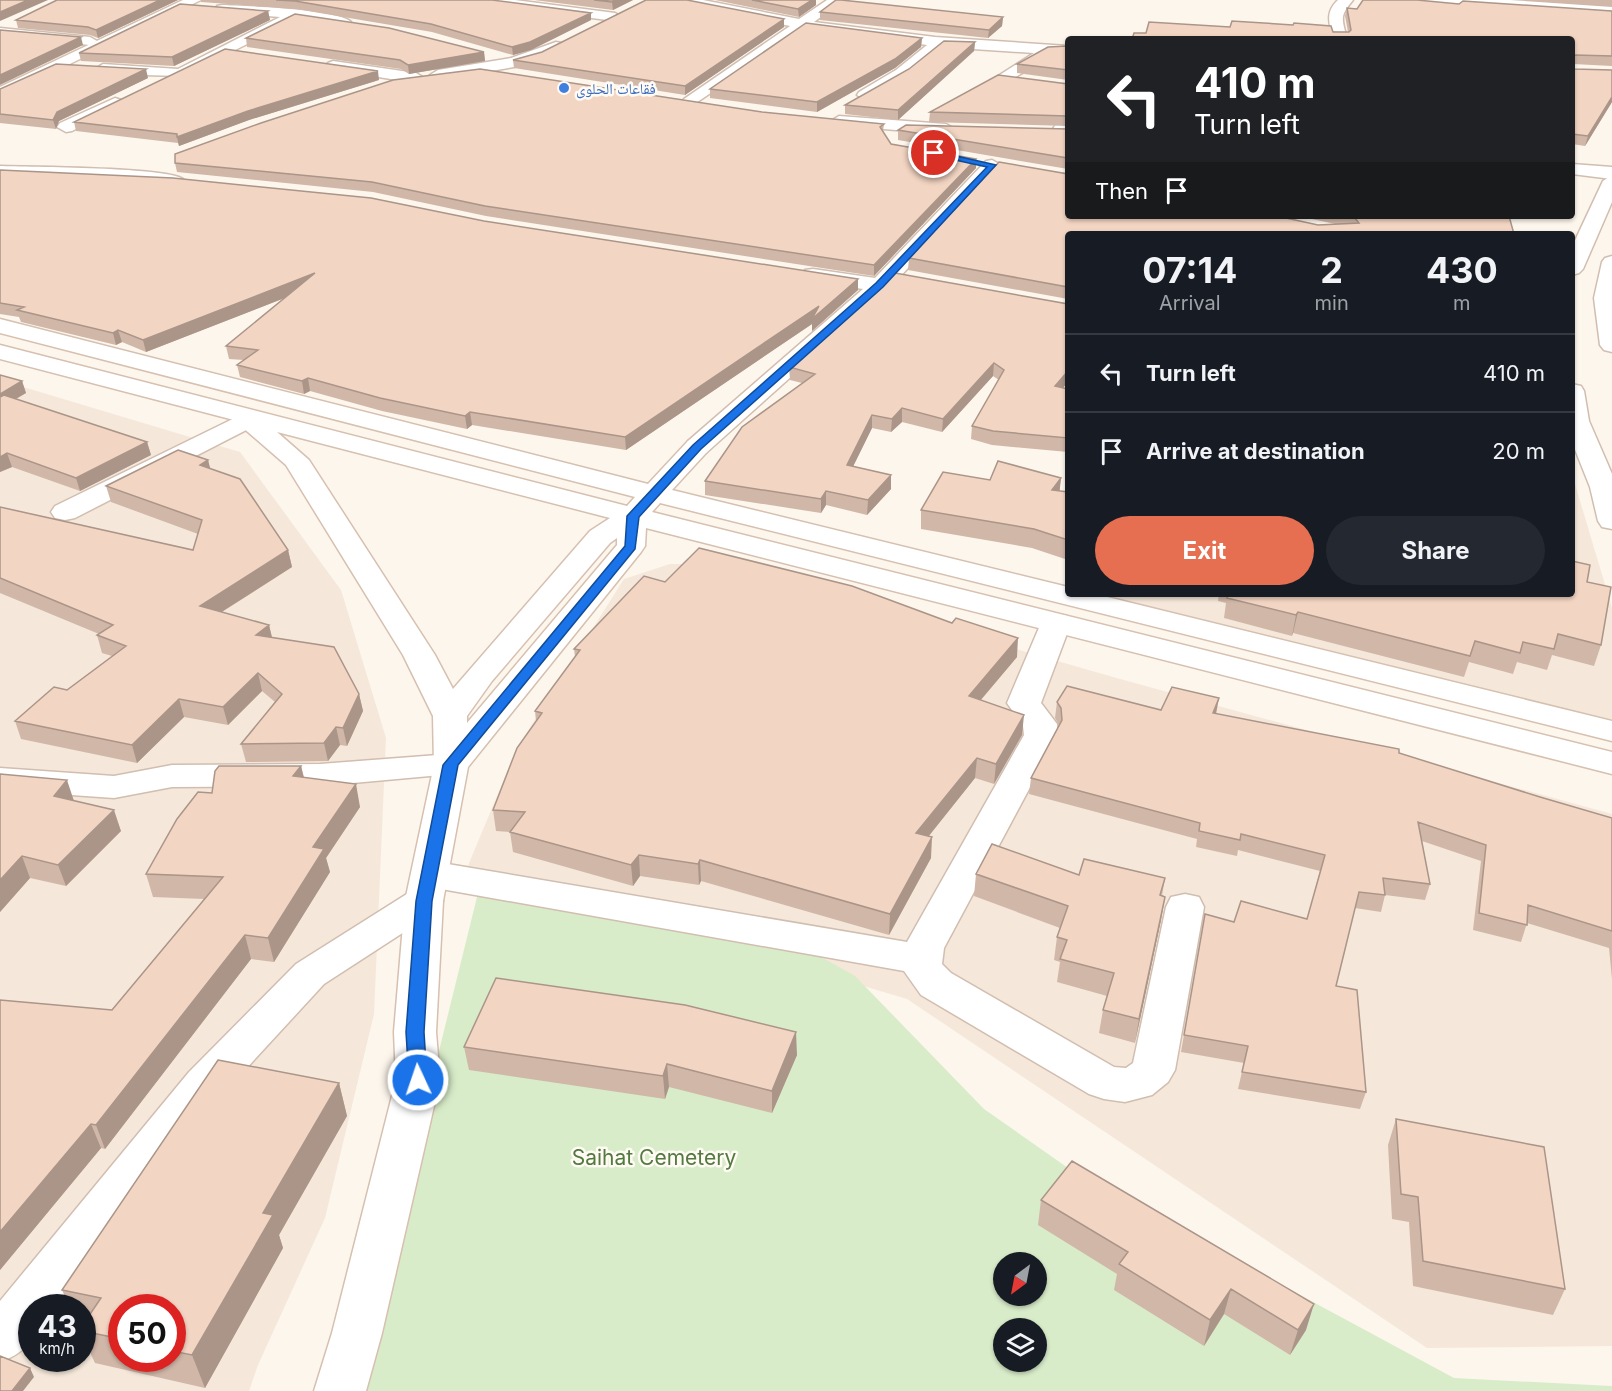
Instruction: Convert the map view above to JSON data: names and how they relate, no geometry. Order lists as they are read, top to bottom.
{
  "parks": ["Saihat Cemetery"],
  "places": ["فقاعات الحلوى"],
  "north": "bottom left",
  "page": {
    "turn": ["410 m", "Turn left"],
    "then": "Then",
    "eta": [
      "07:14",
      "Arrival",
      "2",
      "min",
      "430",
      "m"
    ],
    "list": [
      {
        "name": "Turn left",
        "value": "410 m"
      },
      {
        "name": "Arrive at destination",
        "value": "20 m"
      }
    ],
    "buttons": ["Exit", "Share"],
    "speed": "43 km/h",
    "limit": "50"
  }
}
